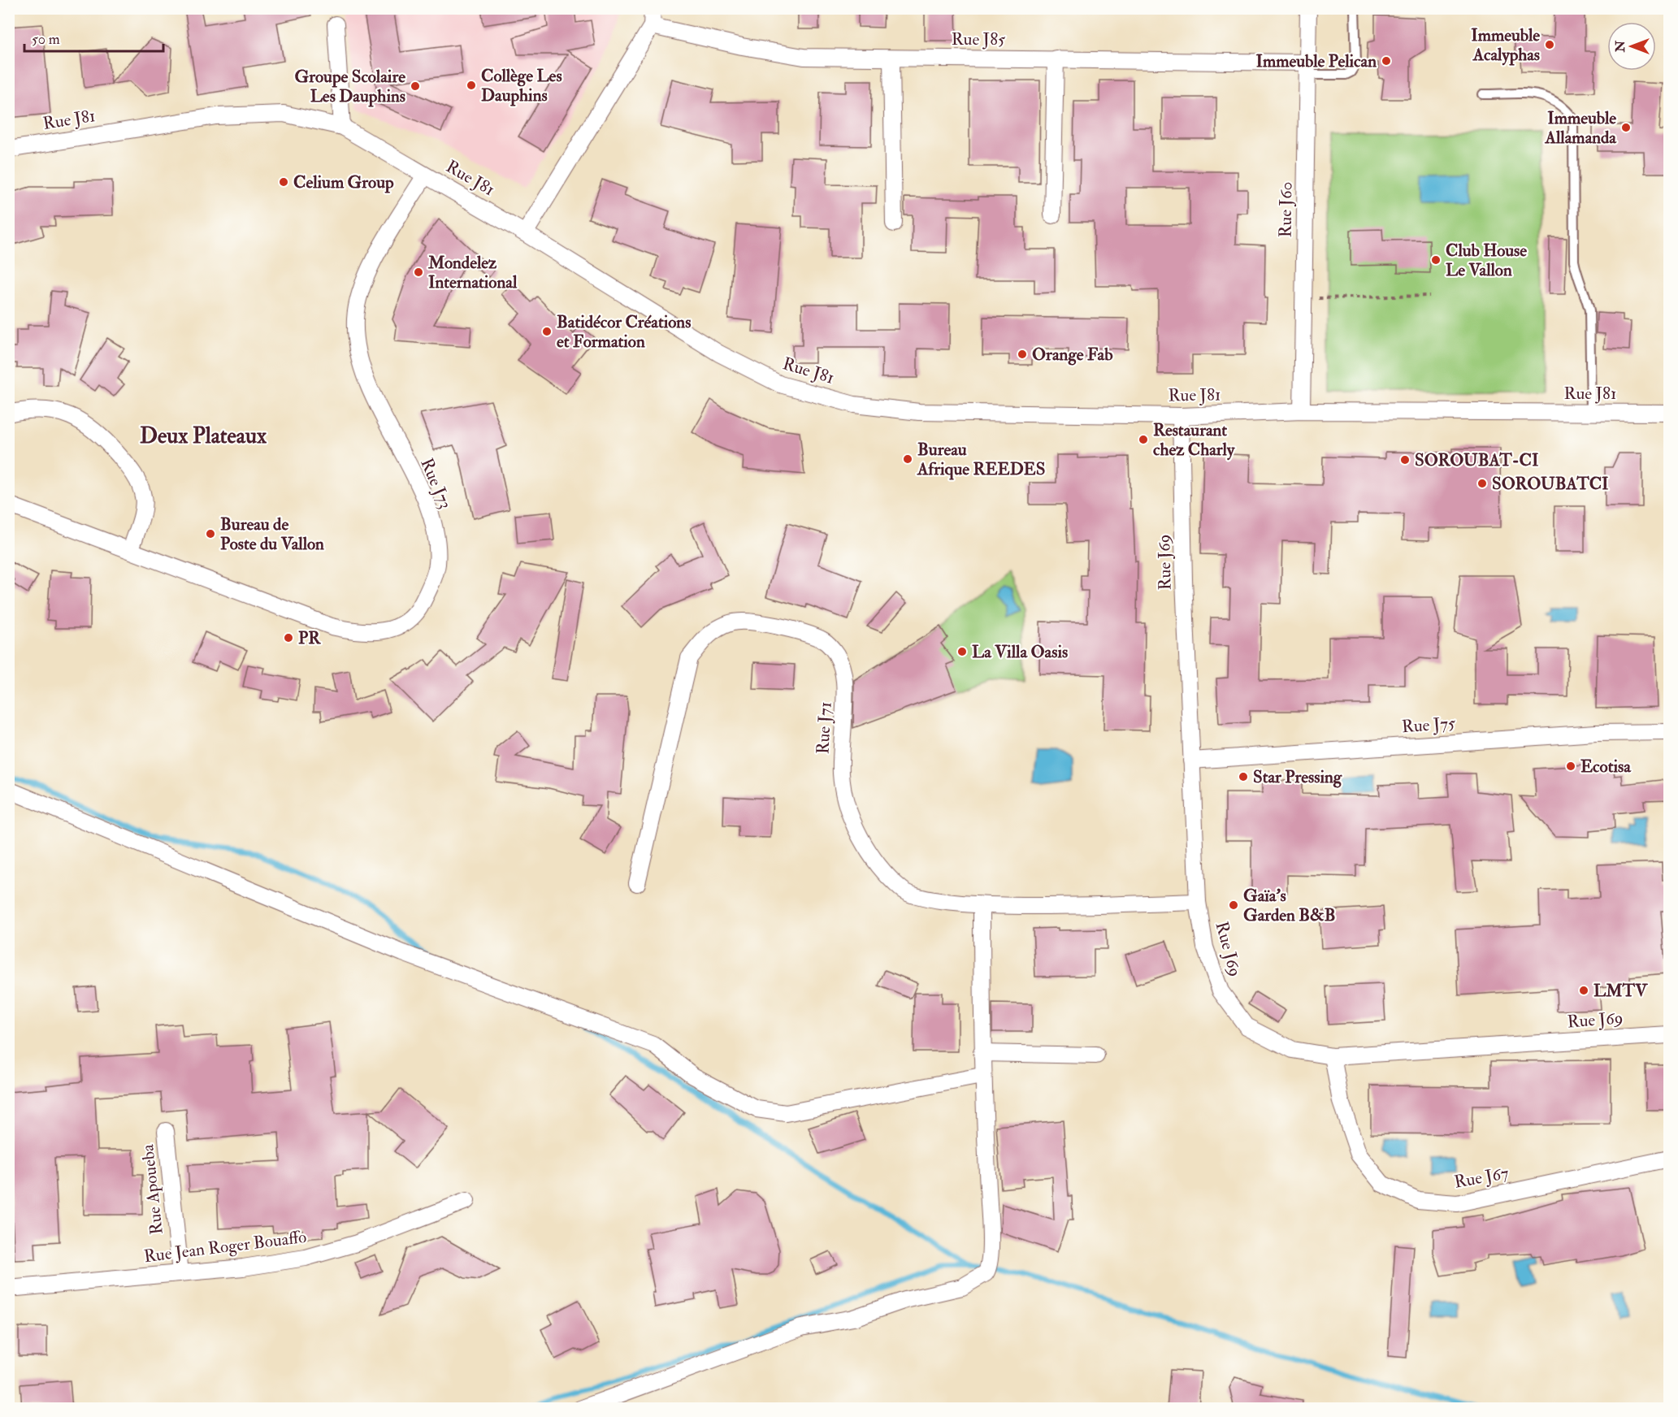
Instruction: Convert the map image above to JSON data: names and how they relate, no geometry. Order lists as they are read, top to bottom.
{
  "streets": {
    "street": [
      "Rue J85",
      "Rue J81",
      "Rue J60",
      "Rue J73",
      "Rue J69",
      "Rue J75",
      "Rue J71",
      "Rue J67",
      "Rue Apoueba",
      "Rue Jean Roger Bouaffo"
    ]
  },
  "crossings": [
    ["Rue J85", "Rue J60"],
    ["Rue J81", "Rue J60"],
    ["Rue J81", "Rue J73"],
    ["Rue J81", "Rue J69"],
    ["Rue J69", "Rue J75"],
    ["Rue J69", "Rue J71"],
    ["Rue J69", "Rue J67"],
    ["Rue Apoueba", "Rue Jean Roger Bouaffo"]
  ],
  "districts": ["Deux Plateaux"],
  "places": [
    "Immeuble Acalyphas",
    "Immeuble Pelican",
    "Collège Les Dauphins",
    "Groupe Scolaire Les Dauphins",
    "Immeuble Allamanda",
    "Celium Group",
    "Club House Le Vallon",
    "Mondelez International",
    "Batidécor Créations et Formation",
    "Orange Fab",
    "Restaurant chez Charly",
    "Bureau Afrique REEDES",
    "SOROUBAT-CI",
    "SOROUBATCI",
    "Bureau de Poste du Vallon",
    "PR",
    "La Villa Oasis",
    "Ecotisa",
    "Star Pressing",
    "Gaïa's Garden B&B",
    "LMTV"
  ],
  "scale_bar": "50 m",
  "north": "left"
}
